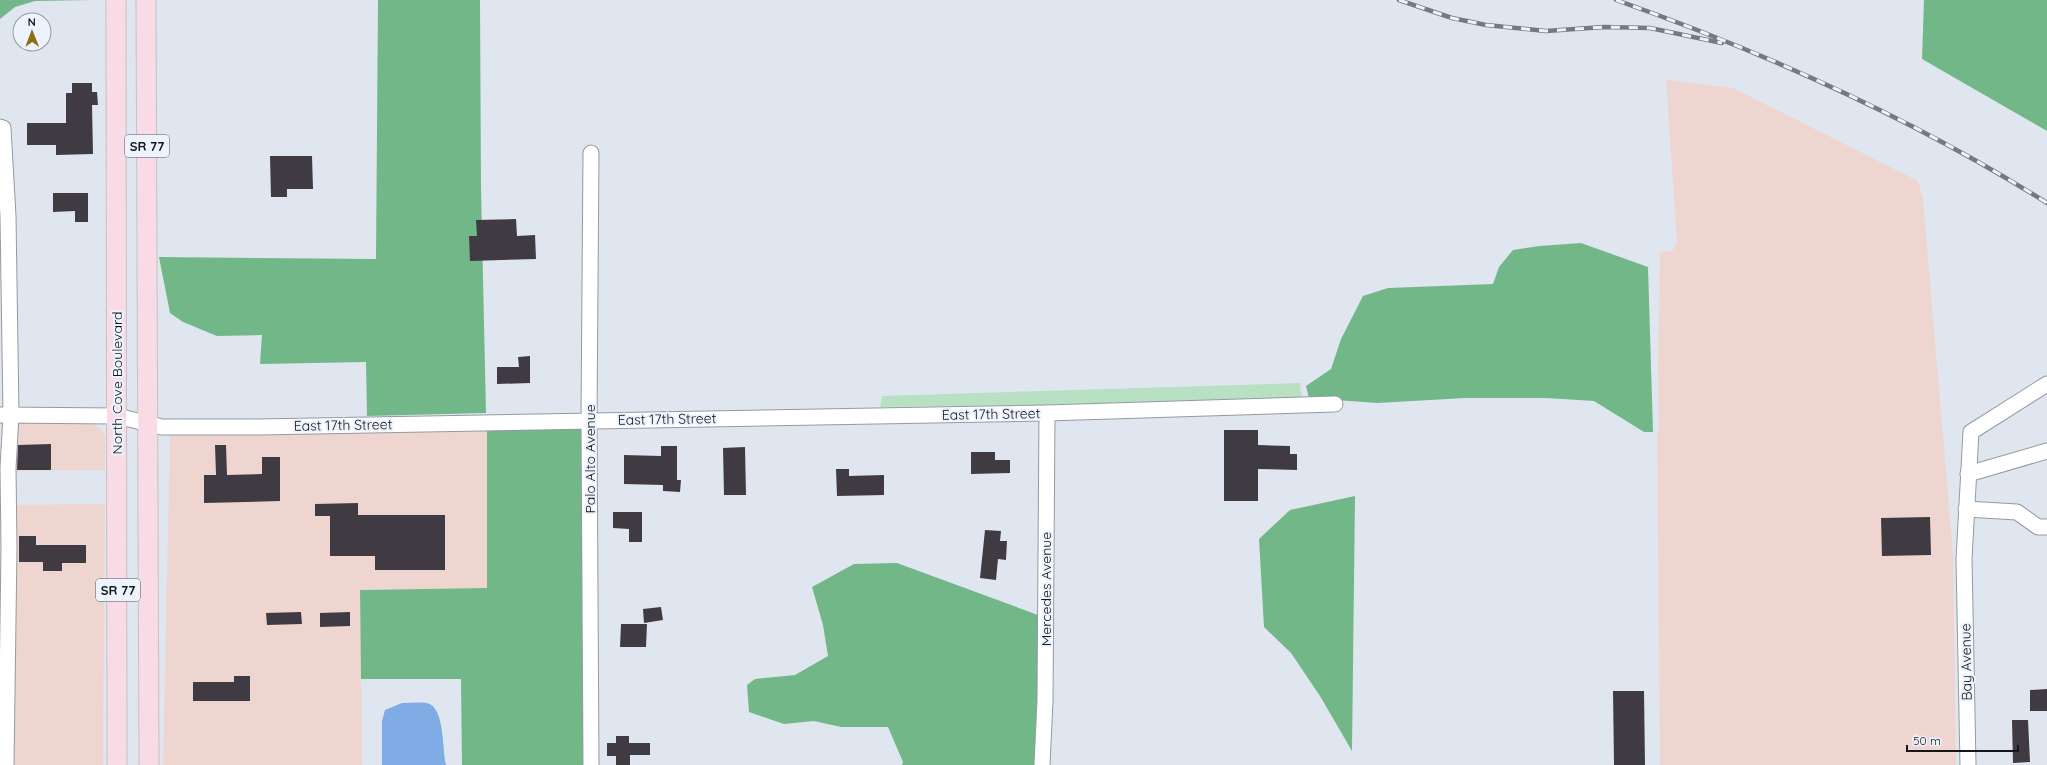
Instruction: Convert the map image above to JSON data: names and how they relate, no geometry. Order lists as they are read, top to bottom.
{
  "streets": {
    "main road": ["SR 77", "North Cove Boulevard"],
    "street": [
      "East 17th Street",
      "Palo Alto Avenue",
      "Mercedes Avenue",
      "Bay Avenue"
    ]
  },
  "crossings": [
    ["SR 77", "East 17th Street"],
    ["North Cove Boulevard", "East 17th Street"],
    ["East 17th Street", "Palo Alto Avenue"],
    ["East 17th Street", "Mercedes Avenue"]
  ],
  "scale_bar": "50 m",
  "north": "top"
}
